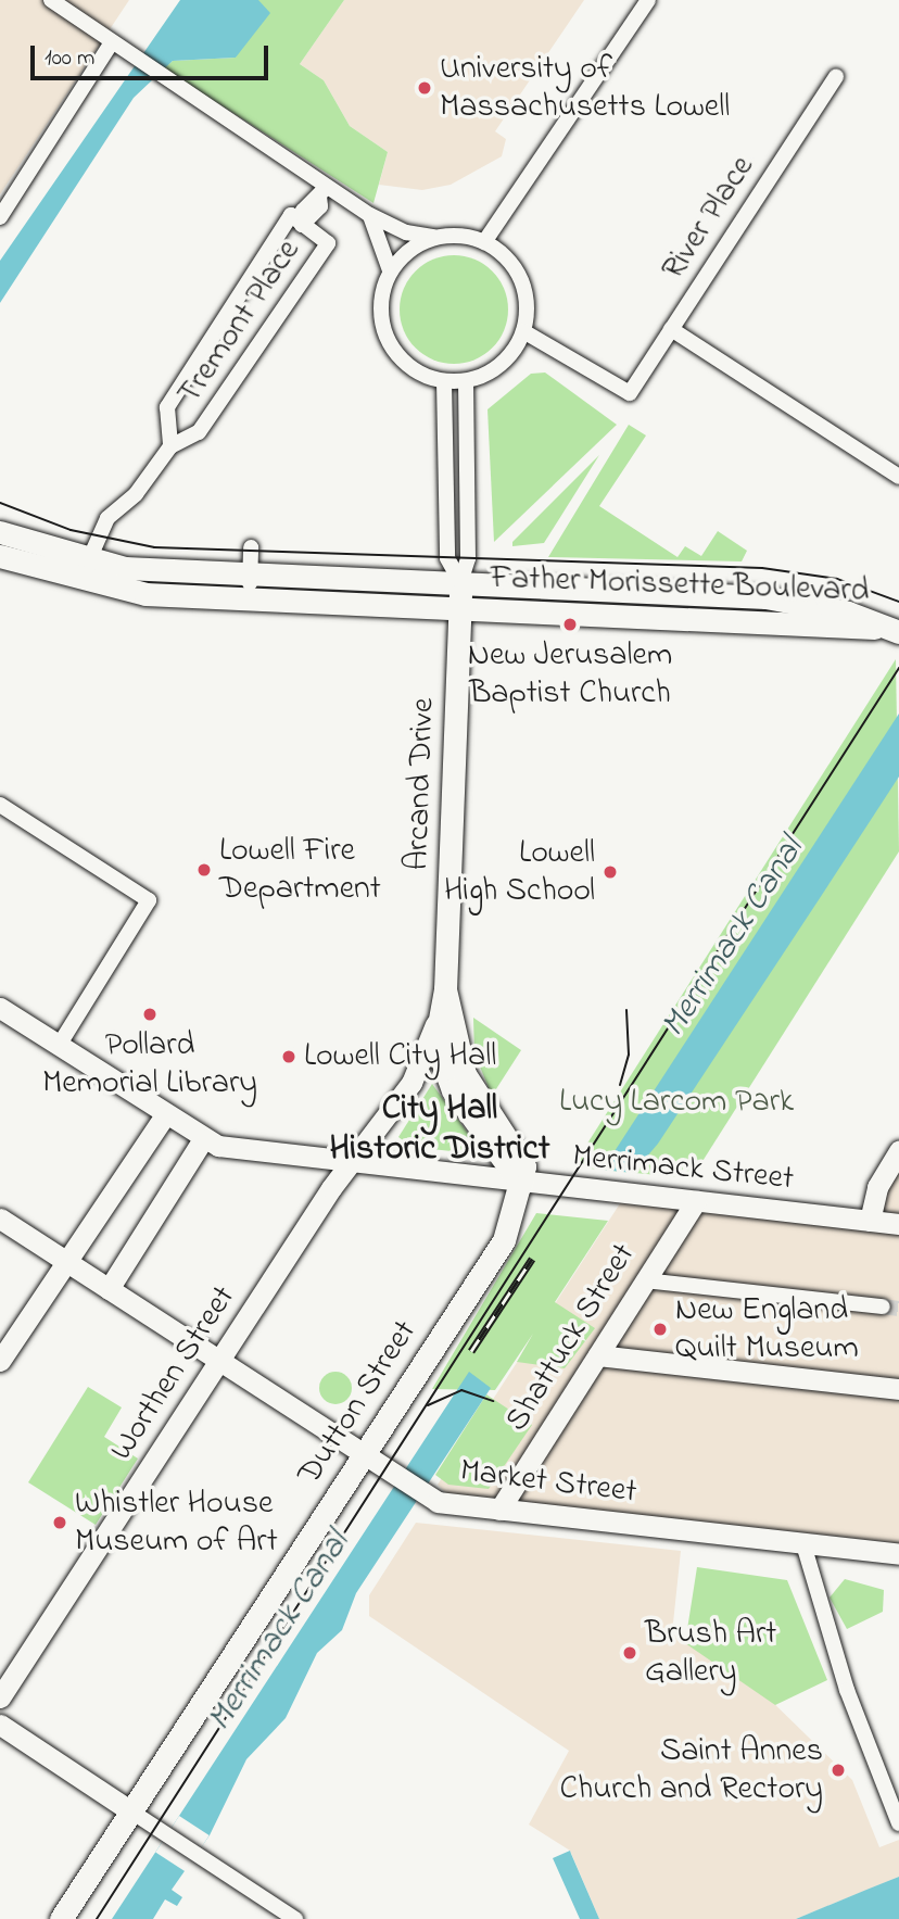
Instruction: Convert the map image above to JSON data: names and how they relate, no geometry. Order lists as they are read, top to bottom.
{
  "streets": {
    "main road": [
      "Father Morissette Boulevard",
      "Arcand Drive",
      "Merrimack Street",
      "Shattuck Street",
      "Worthen Street",
      "Dutton Street",
      "Market Street"
    ],
    "street": ["River Place", "Tremont Place"]
  },
  "crossings": [
    ["River Place", "Arcand Drive"],
    ["Tremont Place", "Father Morissette Boulevard"],
    ["Father Morissette Boulevard", "Arcand Drive"],
    ["Arcand Drive", "Merrimack Street"],
    ["Arcand Drive", "Worthen Street"],
    ["Arcand Drive", "Dutton Street"],
    ["Merrimack Street", "Shattuck Street"],
    ["Merrimack Street", "Worthen Street"],
    ["Merrimack Street", "Dutton Street"],
    ["Shattuck Street", "Market Street"],
    ["Worthen Street", "Market Street"],
    ["Dutton Street", "Market Street"]
  ],
  "districts": ["City Hall Historic District"],
  "water": ["Merrimack Canal"],
  "parks": ["Lucy Larcom Park"],
  "places": [
    "University of Massachusetts Lowell",
    "New Jerusalem Baptist Church",
    "Lowell Fire Department",
    "Lowell High School",
    "Pollard Memorial Library",
    "Lowell City Hall",
    "New England Quilt Museum",
    "Whistler House Museum of Art",
    "Brush Art Gallery",
    "Saint Annes Church and Rectory"
  ],
  "scale_bar": "100 m"
}
